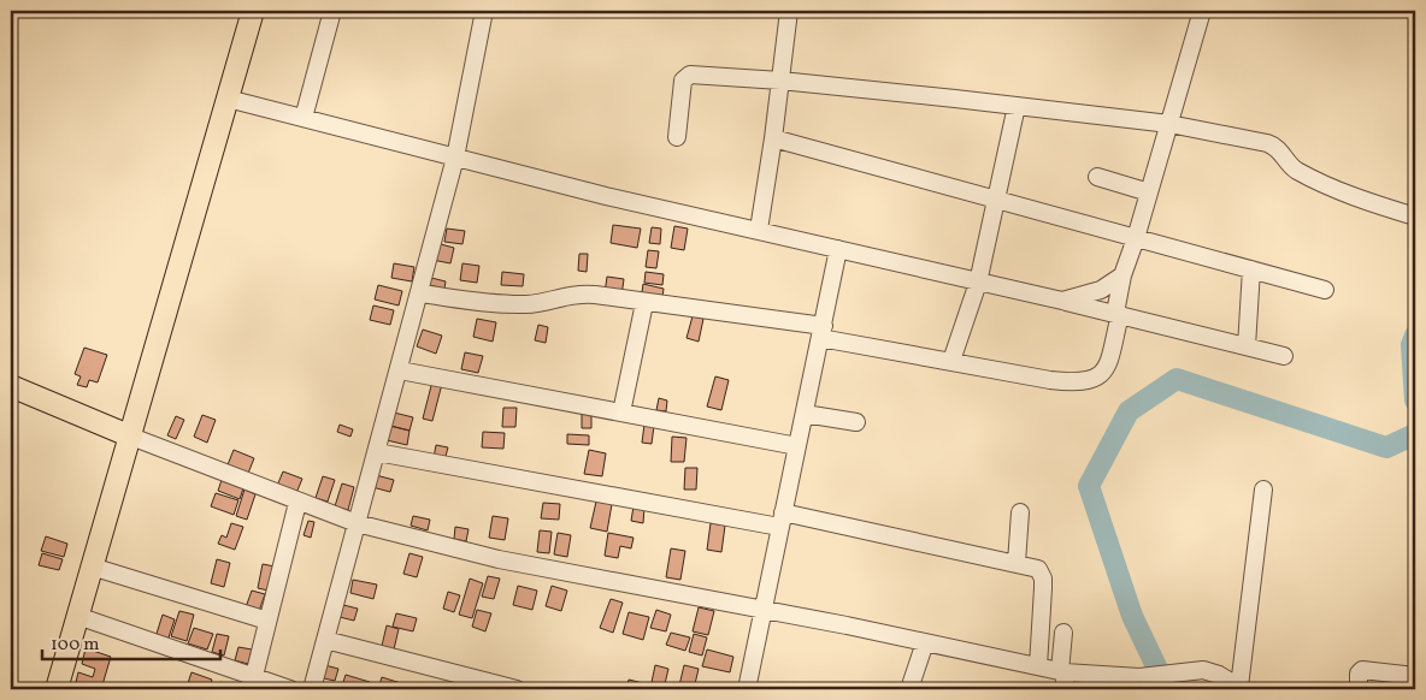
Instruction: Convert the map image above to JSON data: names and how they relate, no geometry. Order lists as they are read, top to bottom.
{
  "scale_bar": "100 m"
}
